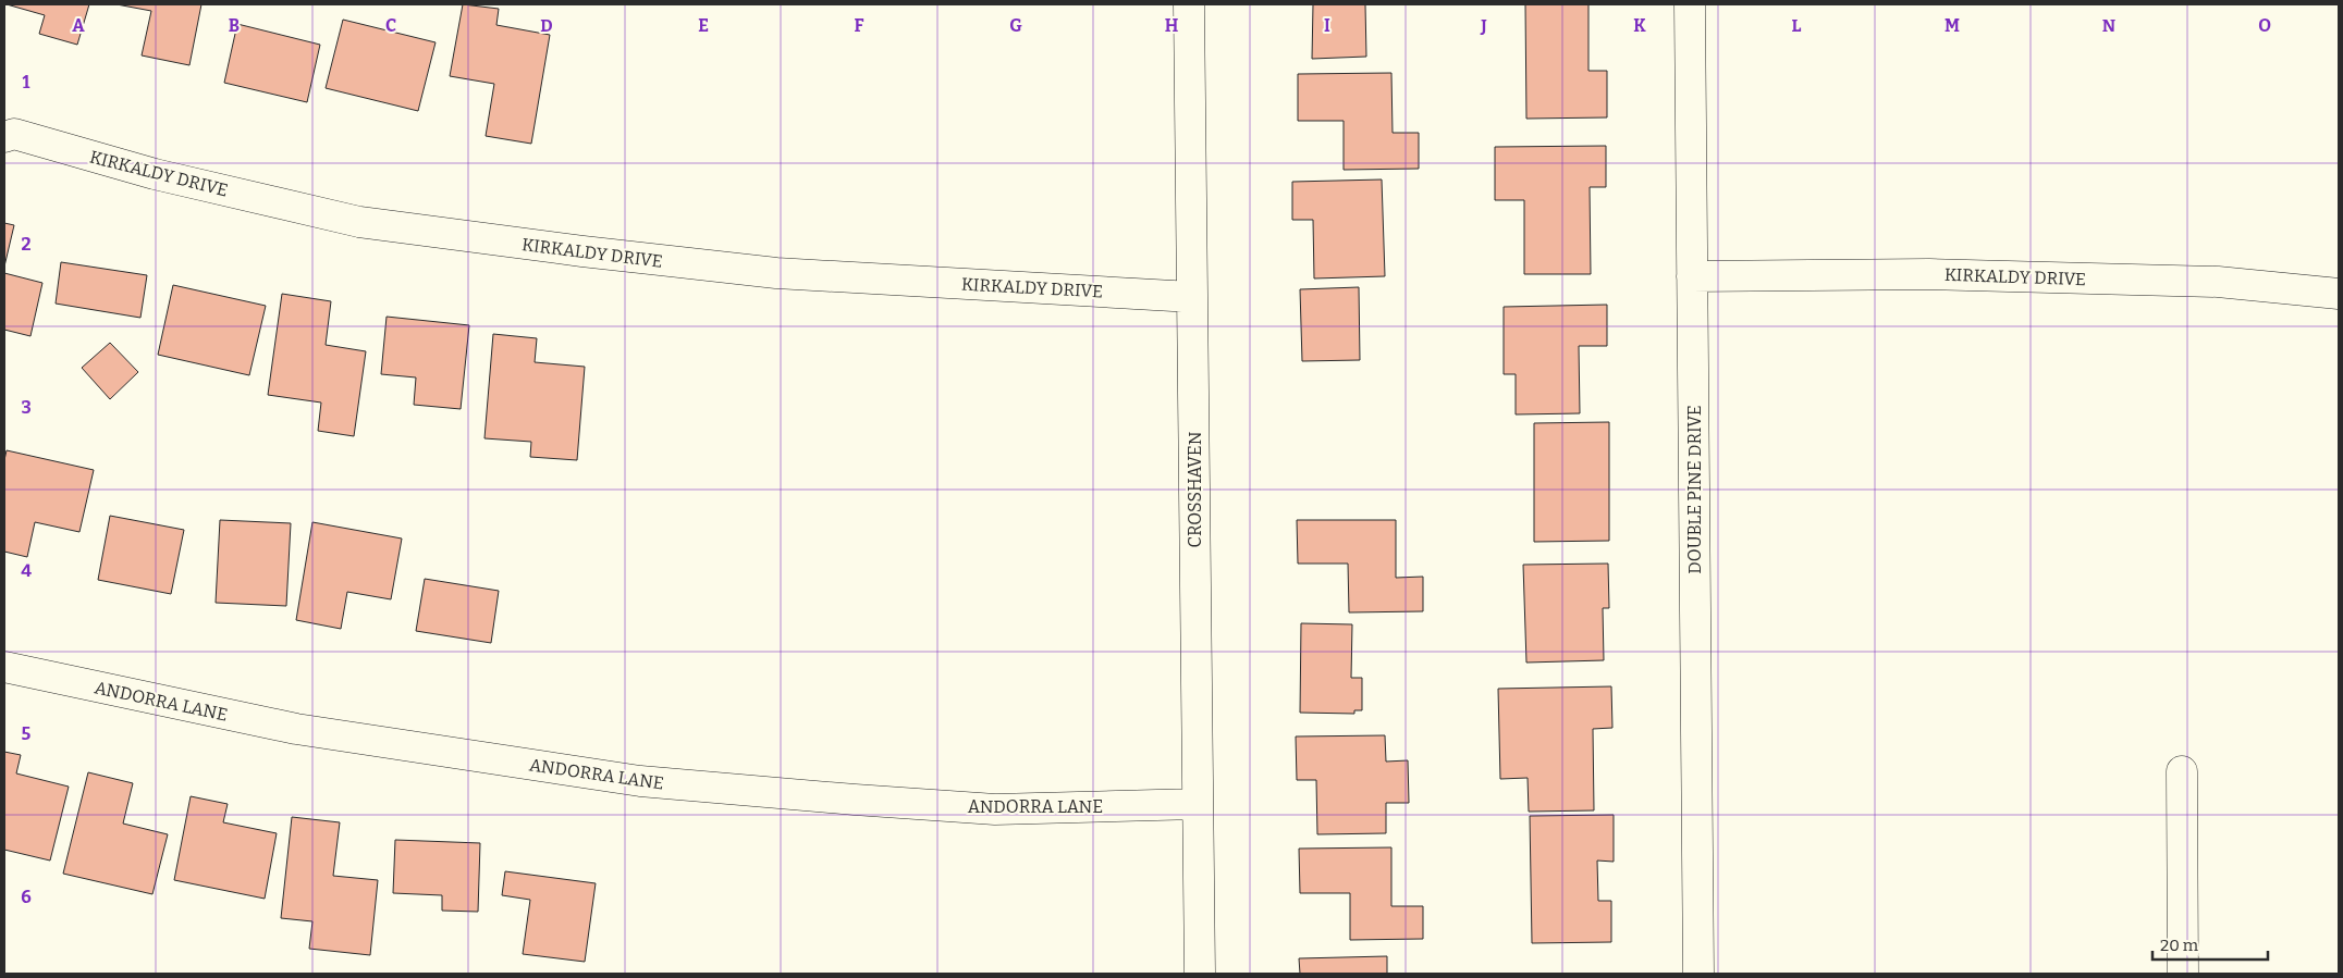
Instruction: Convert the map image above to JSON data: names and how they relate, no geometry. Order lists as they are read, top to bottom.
{
  "streets": {
    "street": [
      "KIRKALDY DRIVE",
      "CROSSHAVEN",
      "DOUBLE PINE DRIVE",
      "ANDORRA LANE"
    ]
  },
  "crossings": [
    ["KIRKALDY DRIVE", "CROSSHAVEN"],
    ["KIRKALDY DRIVE", "DOUBLE PINE DRIVE"],
    ["CROSSHAVEN", "ANDORRA LANE"]
  ],
  "scale_bar": "20 m",
  "grid": {
    "columns": [
      "A",
      "B",
      "C",
      "D",
      "E",
      "F",
      "G",
      "H",
      "I",
      "J",
      "K",
      "L",
      "M",
      "N",
      "O"
    ],
    "rows": [
      "1",
      "2",
      "3",
      "4",
      "5",
      "6"
    ]
  }
}
